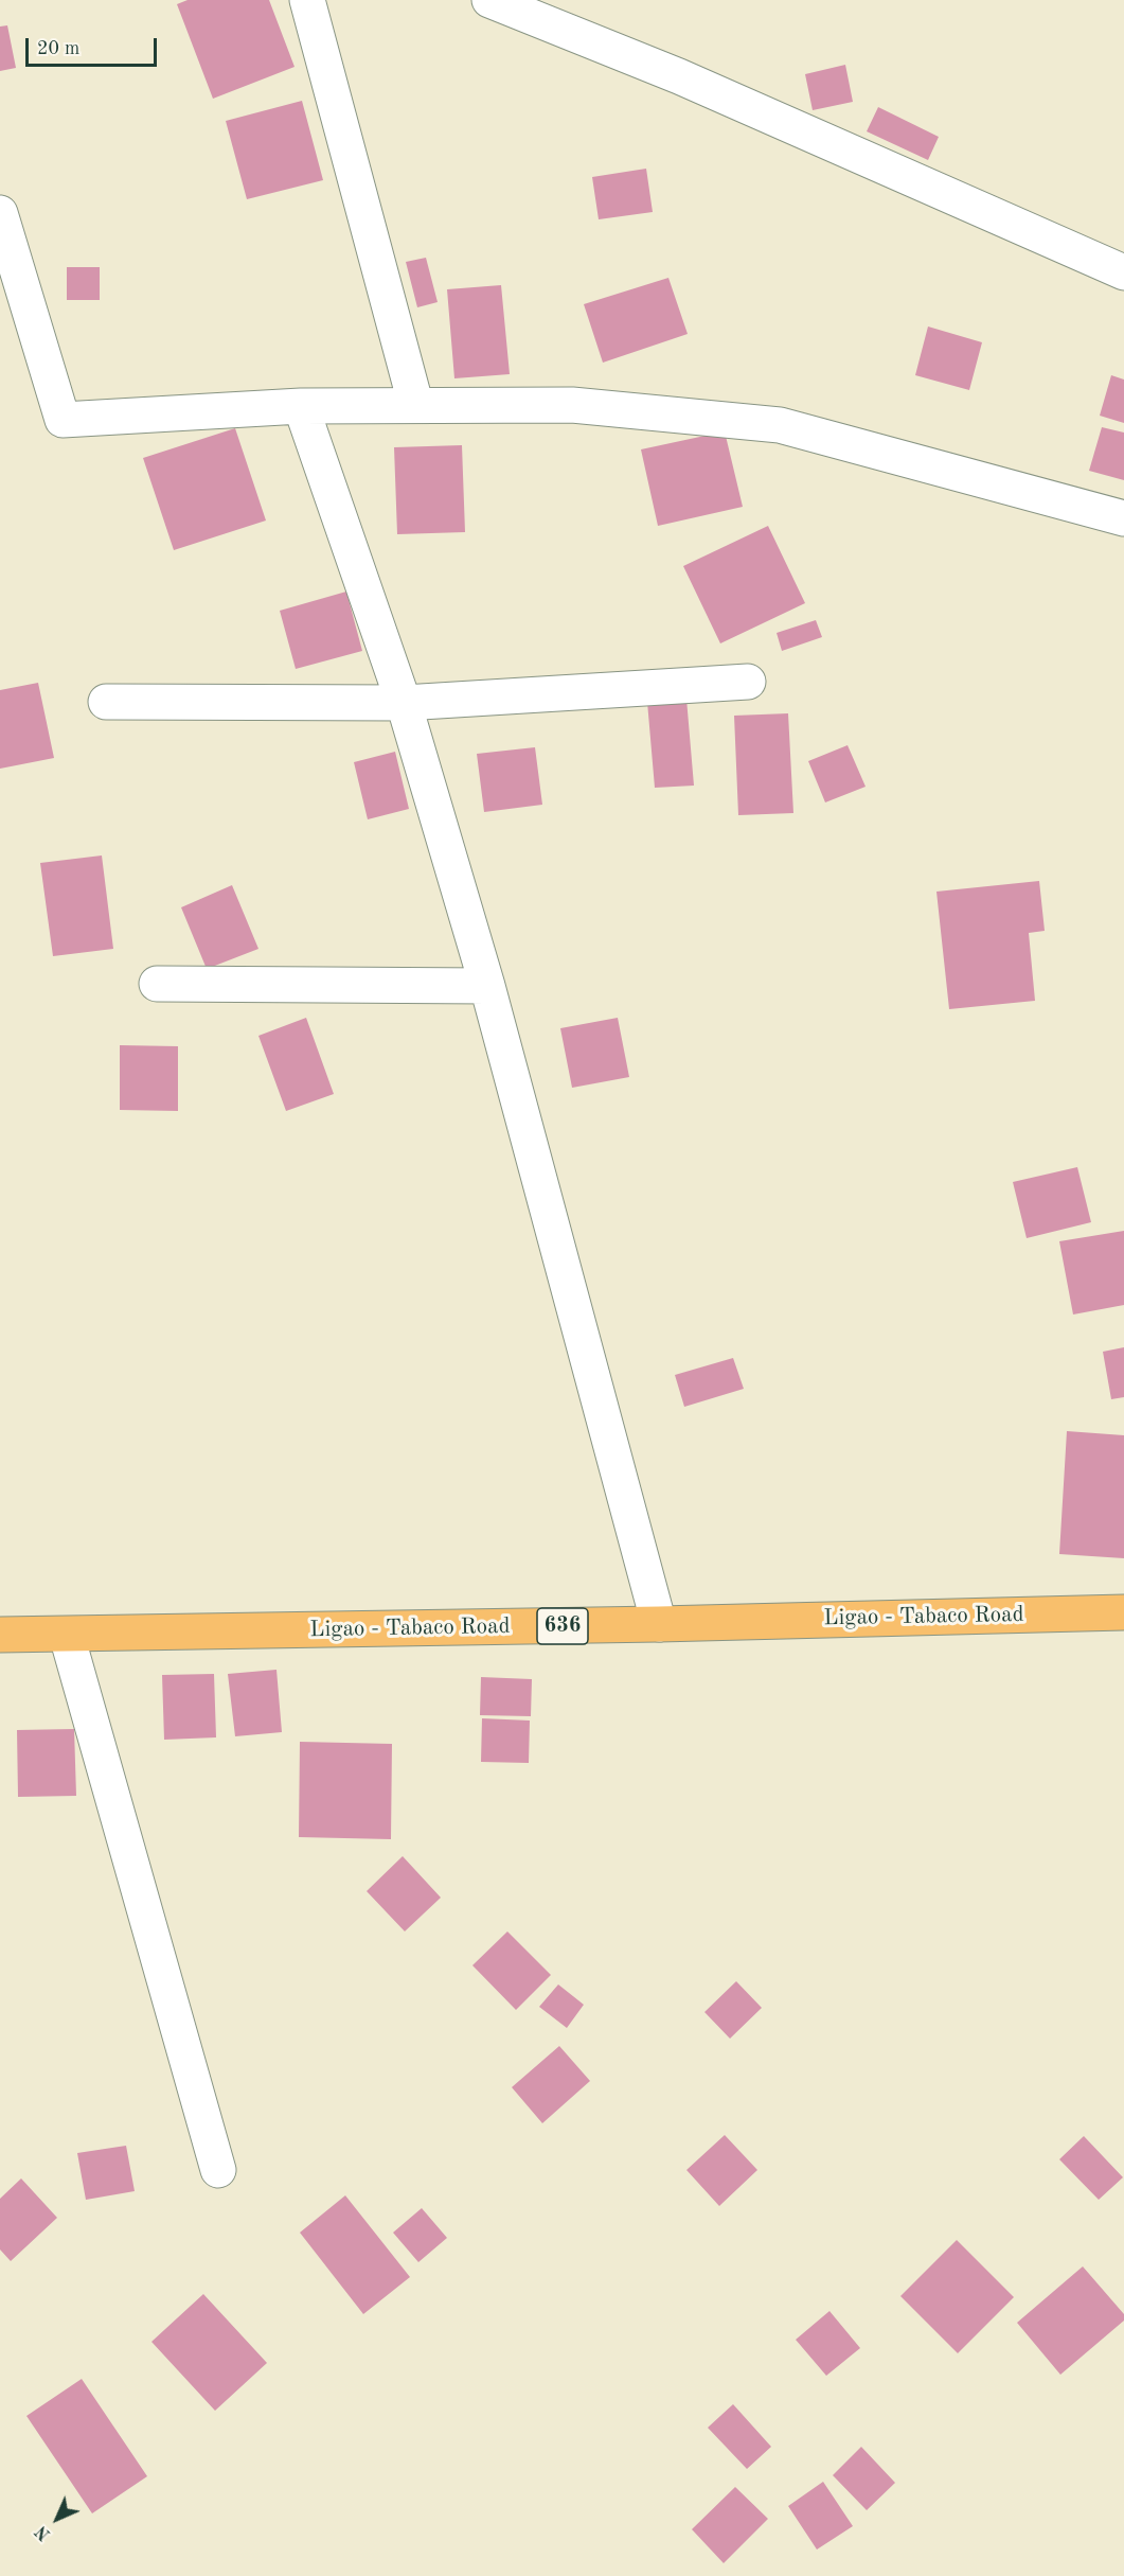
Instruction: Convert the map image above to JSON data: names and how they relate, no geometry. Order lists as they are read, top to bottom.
{
  "streets": {
    "main road": ["Ligao - Tabaco Road", "636"]
  },
  "scale_bar": "20 m",
  "north": "bottom left"
}
